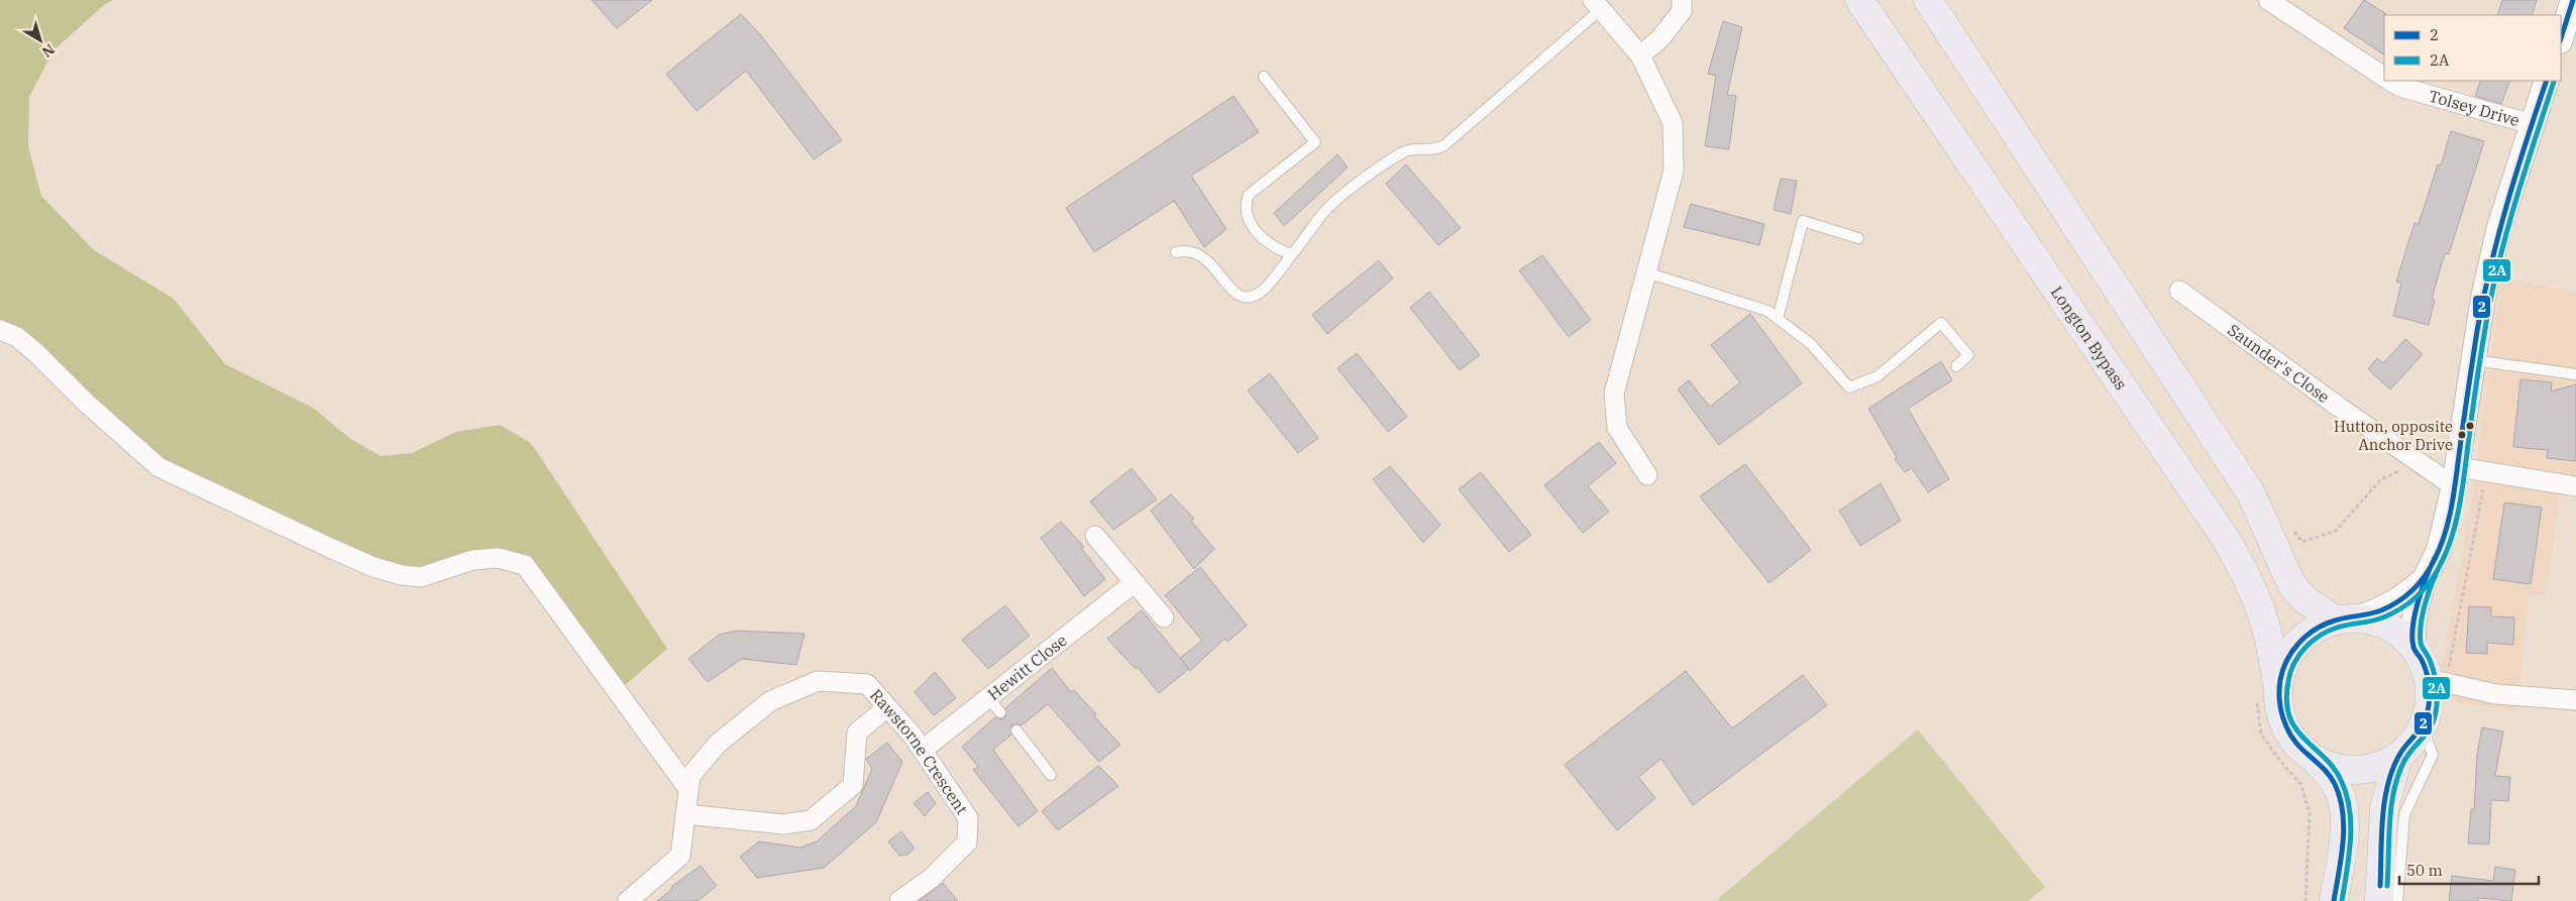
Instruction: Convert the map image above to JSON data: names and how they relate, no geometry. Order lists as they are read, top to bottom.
{
  "streets": {
    "highway": ["Longton Bypass"],
    "street": [
      "Tolsey Drive",
      "Saunder's Close",
      "Hewitt Close",
      "Rawstorne Crescent"
    ]
  },
  "crossings": [
    ["Hewitt Close", "Rawstorne Crescent"]
  ],
  "places": ["Hutton, opposite Anchor Drive"],
  "lines": ["transit line 2", "transit line 2A"],
  "legend": ["2", "2A"],
  "scale_bar": "50 m",
  "north": "bottom right"
}
